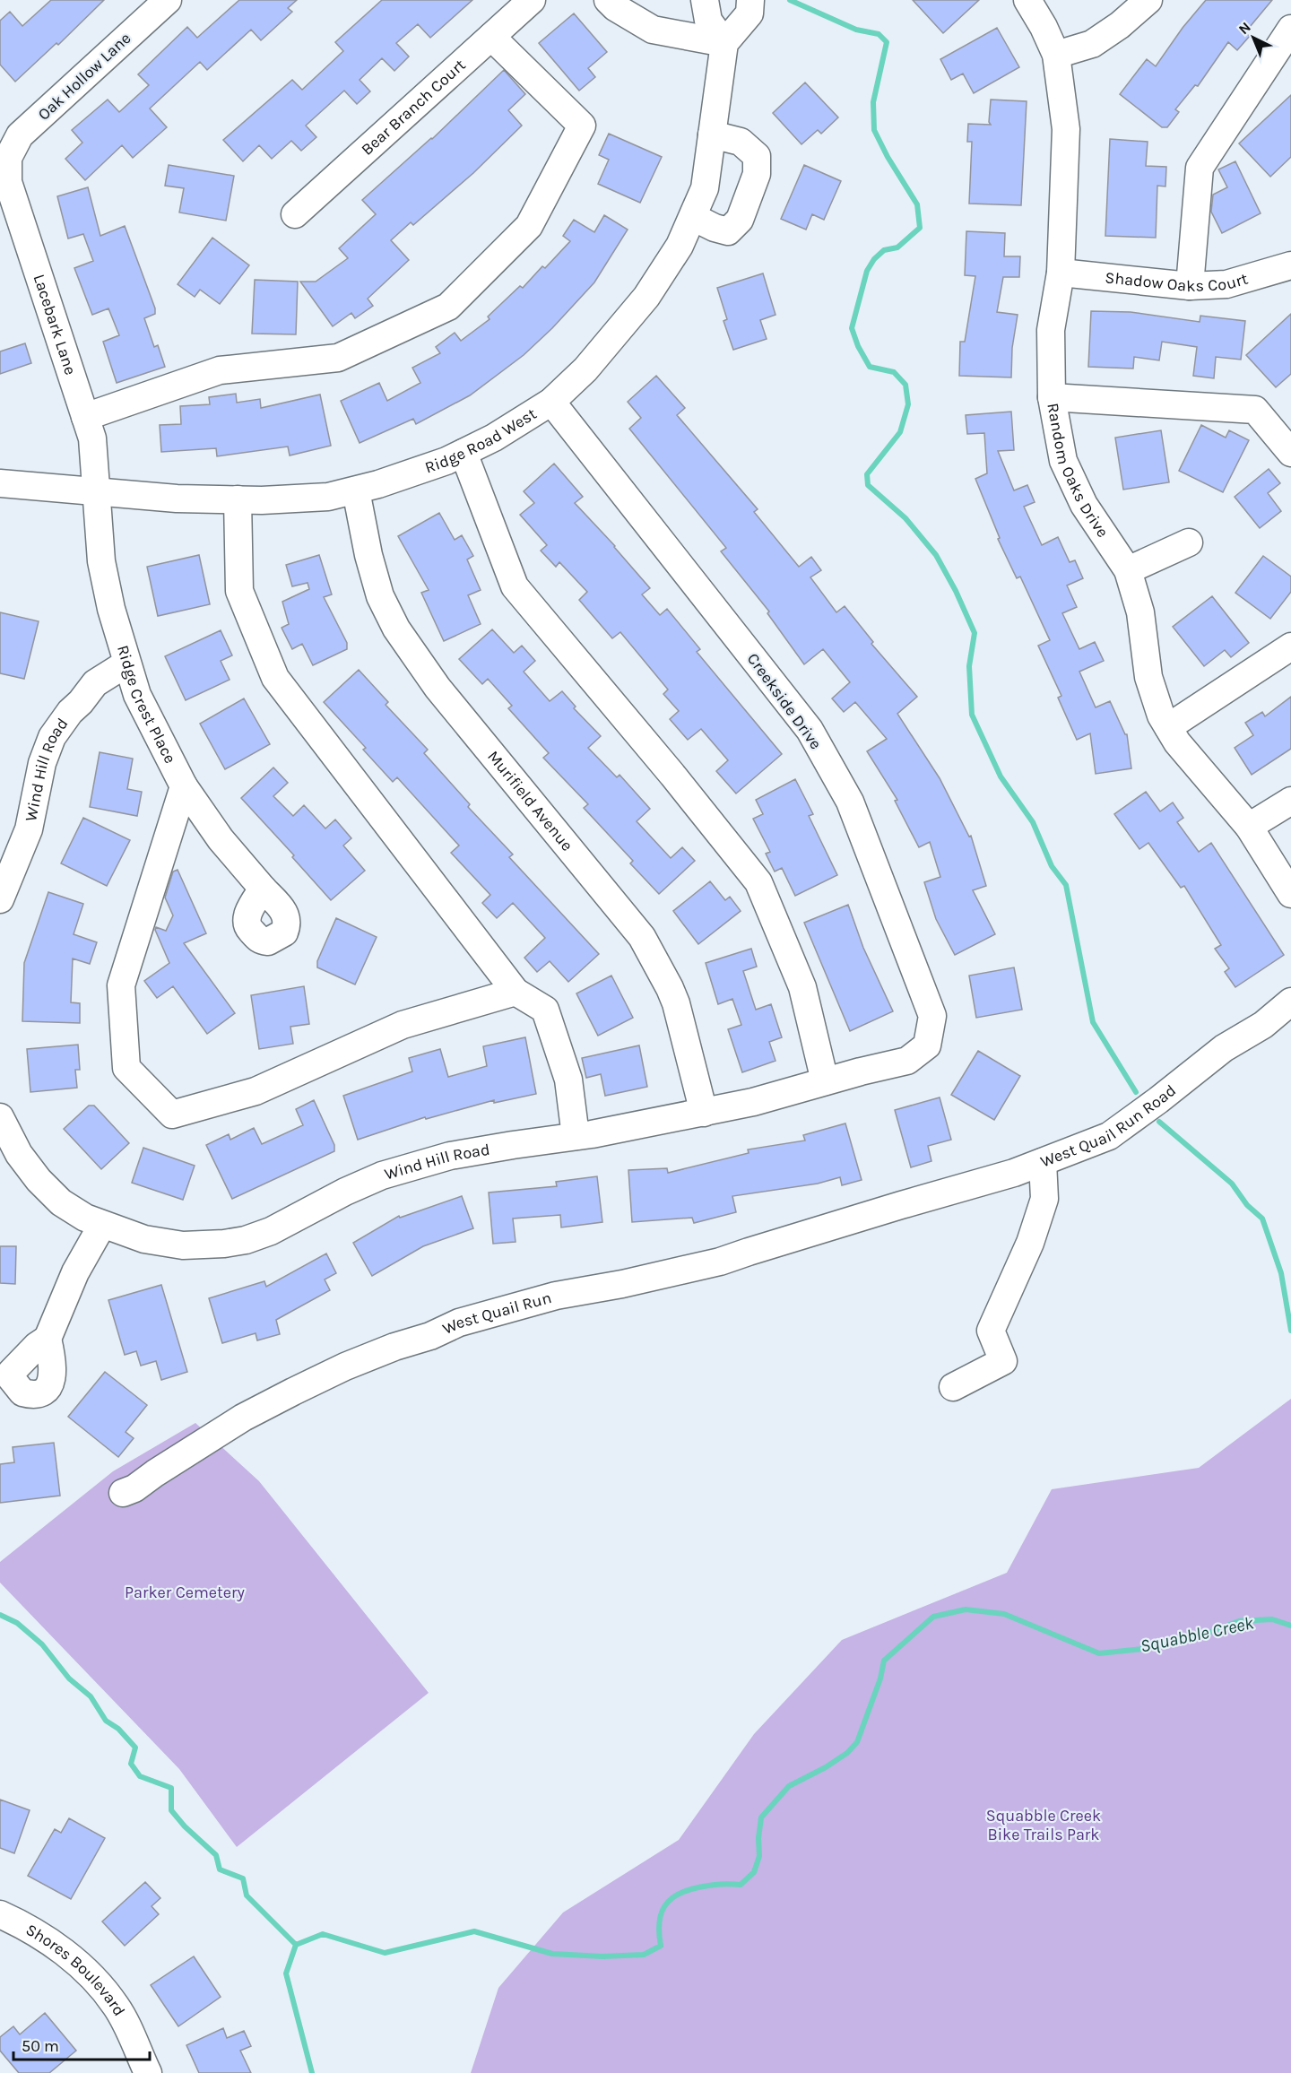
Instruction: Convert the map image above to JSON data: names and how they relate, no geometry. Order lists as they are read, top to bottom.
{
  "streets": {
    "street": [
      "Oak Hollow Lane",
      "Bear Branch Court",
      "Shadow Oaks Court",
      "Lacebark Lane",
      "Ridge Road West",
      "Random Oaks Drive",
      "Creekside Drive",
      "Ridge Crest Place",
      "Wind Hill Road",
      "Murifield Avenue",
      "West Quail Run Road",
      "West Quail Run",
      "Shores Boulevard"
    ]
  },
  "crossings": [
    ["Oak Hollow Lane", "Lacebark Lane"],
    ["Shadow Oaks Court", "Random Oaks Drive"],
    ["Lacebark Lane", "Ridge Road West"],
    ["Lacebark Lane", "Ridge Crest Place"],
    ["Ridge Road West", "Creekside Drive"],
    ["Ridge Road West", "Ridge Crest Place"],
    ["Ridge Road West", "Murifield Avenue"],
    ["Creekside Drive", "Wind Hill Road"],
    ["Ridge Crest Place", "Wind Hill Road"],
    ["Wind Hill Road", "Murifield Avenue"],
    ["West Quail Run Road", "West Quail Run"]
  ],
  "water": ["Squabble Creek"],
  "parks": ["Parker Cemetery", "Squabble Creek Bike Trails Park"],
  "scale_bar": "50 m",
  "north": "top left"
}
